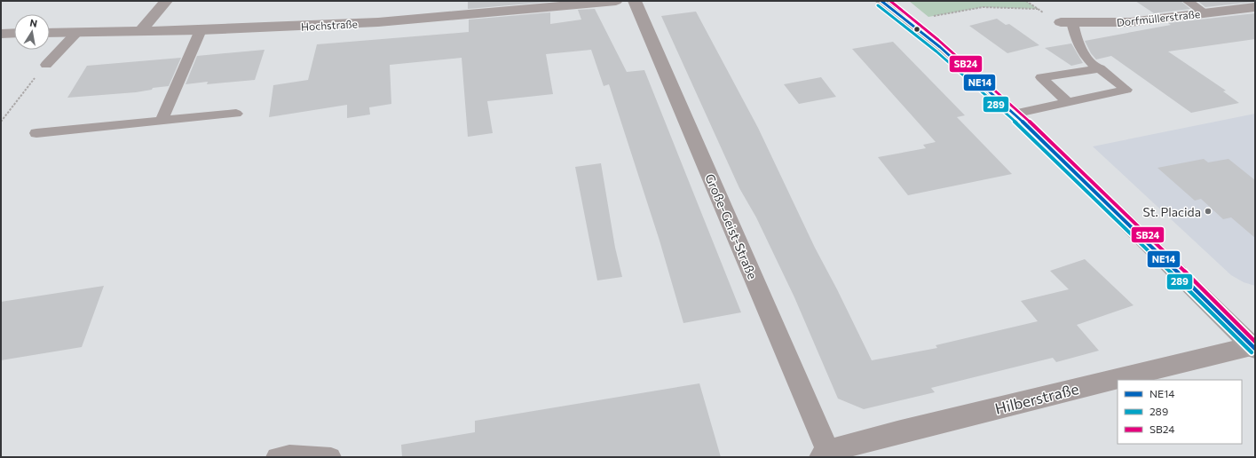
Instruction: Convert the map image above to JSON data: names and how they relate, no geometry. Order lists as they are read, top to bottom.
{
  "streets": {
    "street": [
      "Dorfmüllerstraße",
      "Hochstraße",
      "Große-Geist-Straße",
      "Hilberstraße"
    ]
  },
  "crossings": [
    ["Große-Geist-Straße", "Hilberstraße"]
  ],
  "places": ["St. Placida"],
  "lines": ["transit line NE14", "transit line SB24", "transit line 289"],
  "legend": ["NE14", "289", "SB24"],
  "north": "top"
}
